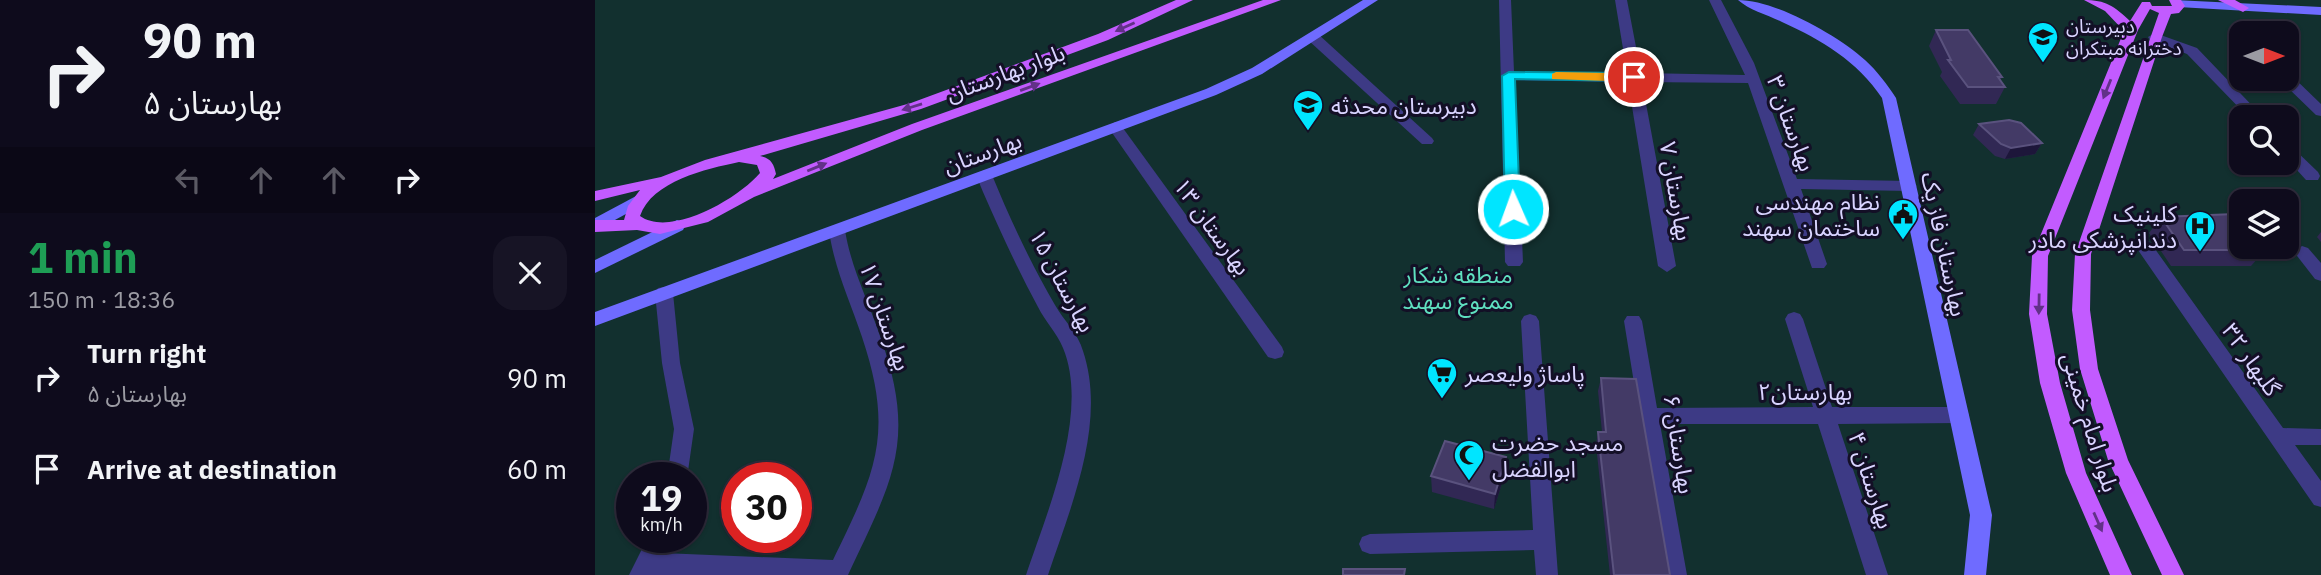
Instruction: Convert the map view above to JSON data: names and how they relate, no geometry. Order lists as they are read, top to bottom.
{
  "streets": {
    "main road": ["بلوار بهارستان", "بلوار امام خمینی"],
    "street": [
      "بهارستان ۳",
      "بهارستان",
      "بهارستان ۷",
      "بهارستان ۱۳",
      "بهارستان فاز یک",
      "بهارستان ۱۵",
      "بهارستان ۱۷",
      "گلبهار ۳۲",
      "بهارستان۲",
      "بهارستان ۶",
      "بهارستان ۴"
    ]
  },
  "crossings": [
    ["بهارستان", "بهارستان ۱۳"],
    ["بهارستان", "بهارستان ۱۵"],
    ["بهارستان", "بهارستان ۱۷"],
    ["بهارستان فاز یک", "بهارستان۲"],
    ["بهارستان۲", "بهارستان ۶"],
    ["بهارستان۲", "بهارستان ۴"]
  ],
  "parks": ["منطقه شکار ممنوع سهند"],
  "places": {
    "school or university": ["دبیرستان دخترانه مبتکران", "دبیرستان محدثه"],
    "public building": ["نظام مهندسی ساختمان سهند"],
    "hospital": ["کلینیک دندانپزشکی مادر"],
    "supermarket": ["پاساژ ولیعصر"],
    "mosque": ["مسجد حضرت ابوالفضل"]
  },
  "north": "right",
  "page": {
    "turn": ["90 m", "بهارستان ۵"],
    "heading": ["1 min", "150 m · 18:36"],
    "list": [
      {
        "name": "Turn right",
        "note": "بهارستان ۵",
        "value": "90 m"
      },
      {
        "name": "Arrive at destination",
        "value": "60 m"
      }
    ],
    "speed": "19 km/h",
    "limit": "30"
  }
}
